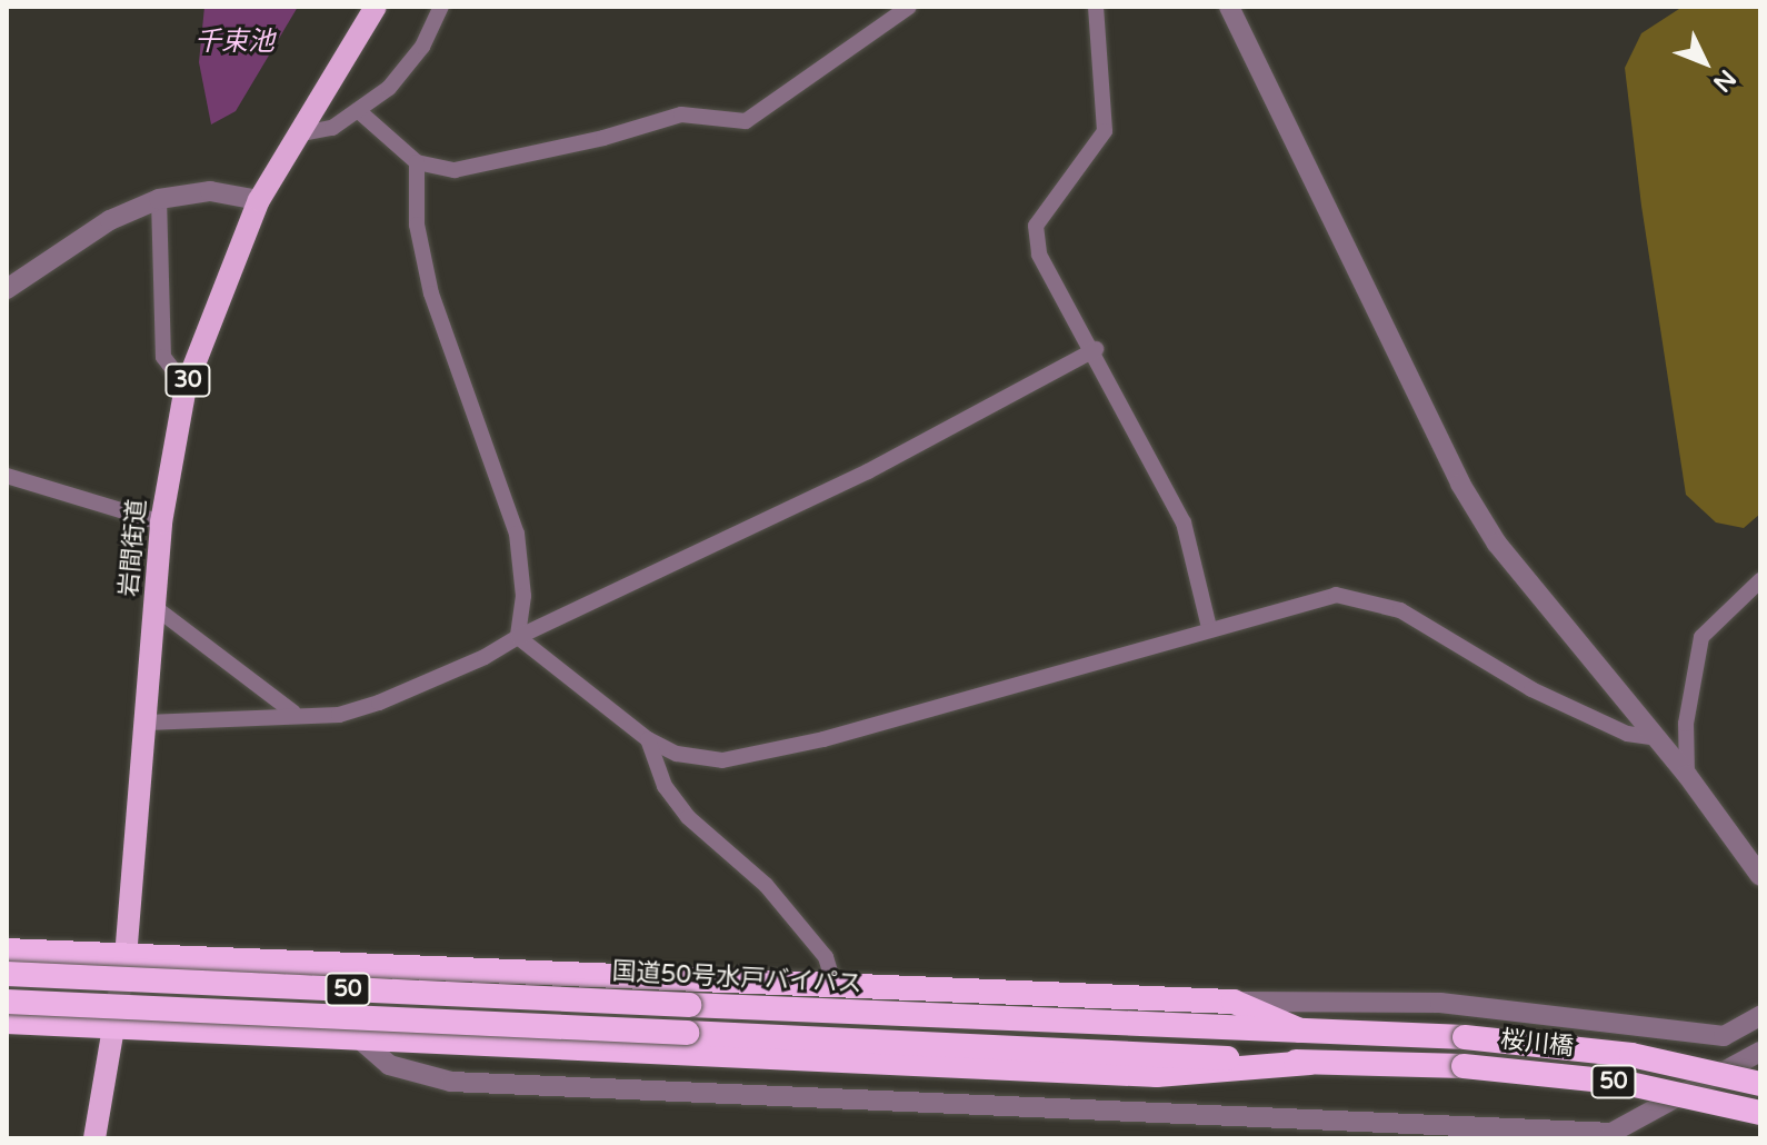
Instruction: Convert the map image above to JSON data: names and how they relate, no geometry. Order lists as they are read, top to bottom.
{
  "streets": {
    "highway": ["国道50号水戸バイパス", "50", "桜川橋"],
    "main road": ["30", "岩間街道"]
  },
  "crossings": [
    ["国道50号水戸バイパス", "桜川橋"],
    ["50", "桜川橋"]
  ],
  "water": ["千束池"],
  "north": "bottom right"
}
